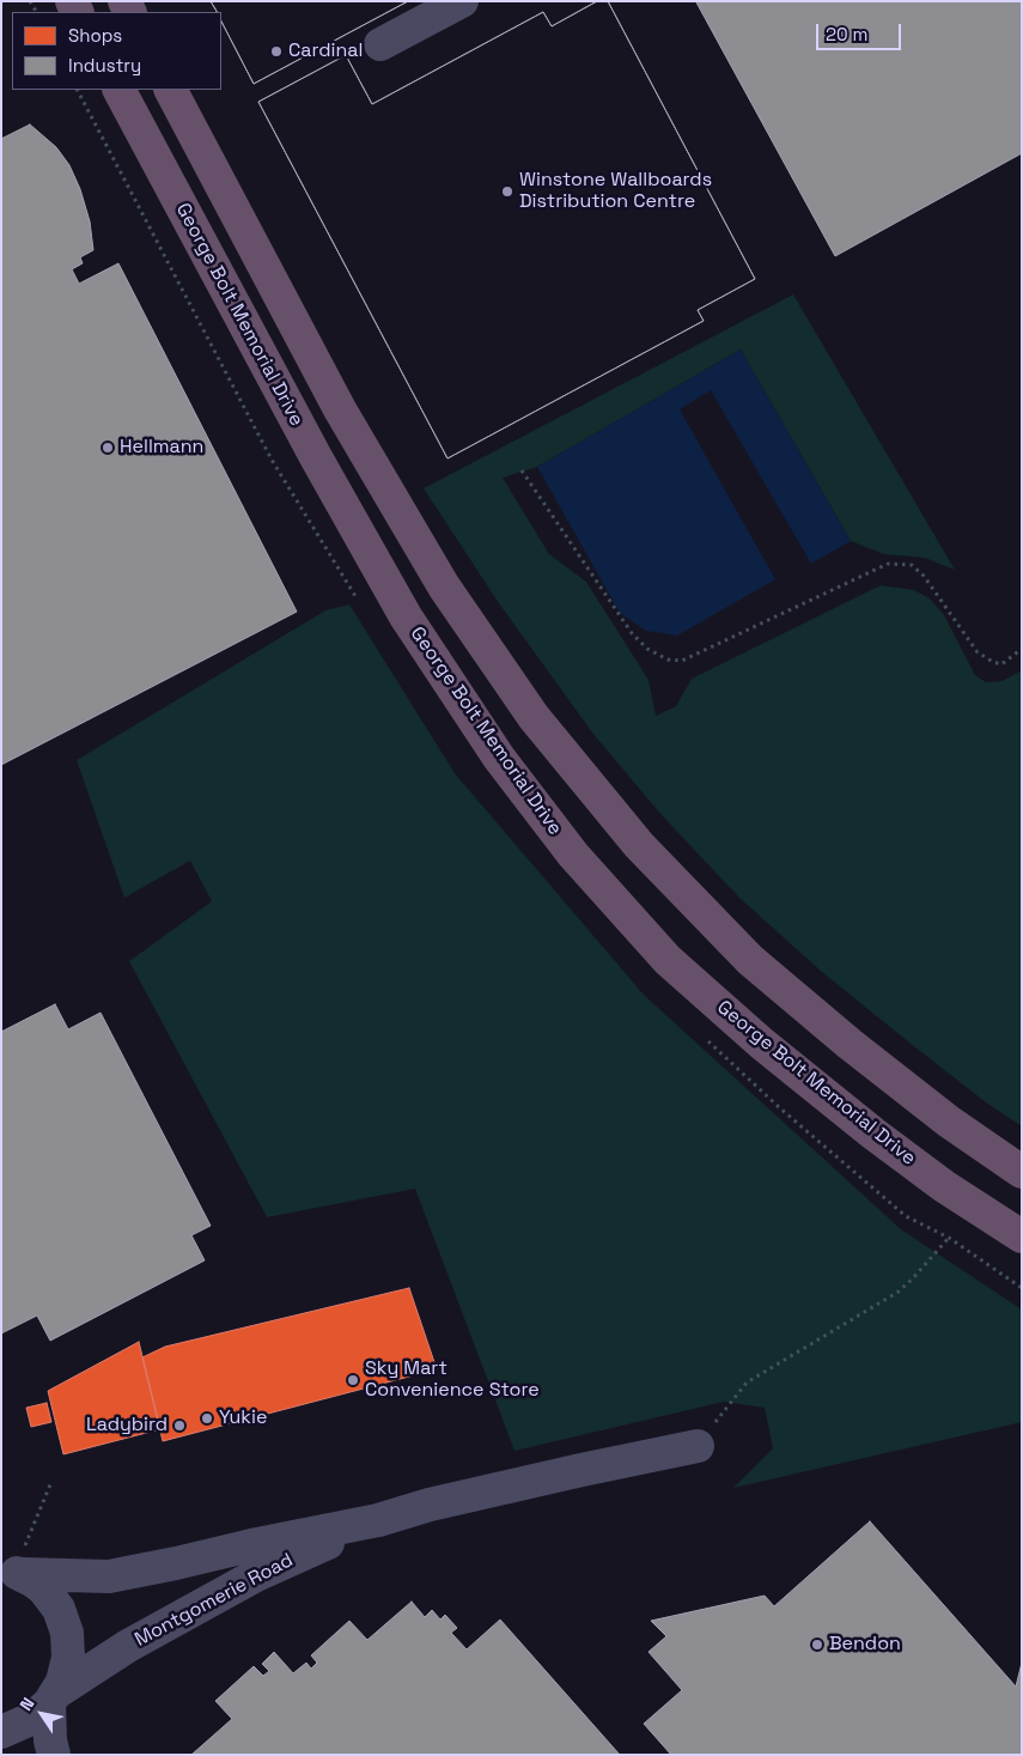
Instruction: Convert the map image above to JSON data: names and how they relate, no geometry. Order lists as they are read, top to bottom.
{
  "streets": {
    "highway": ["George Bolt Memorial Drive"],
    "street": ["Montgomerie Road"]
  },
  "places": [
    "Cardinal",
    "Winstone Wallboards Distribution Centre",
    "Hellmann",
    "Sky Mart Convenience Store",
    "Yukie",
    "Ladybird",
    "Bendon"
  ],
  "legend": ["Shops", "Industry"],
  "scale_bar": "20 m",
  "north": "top left"
}
